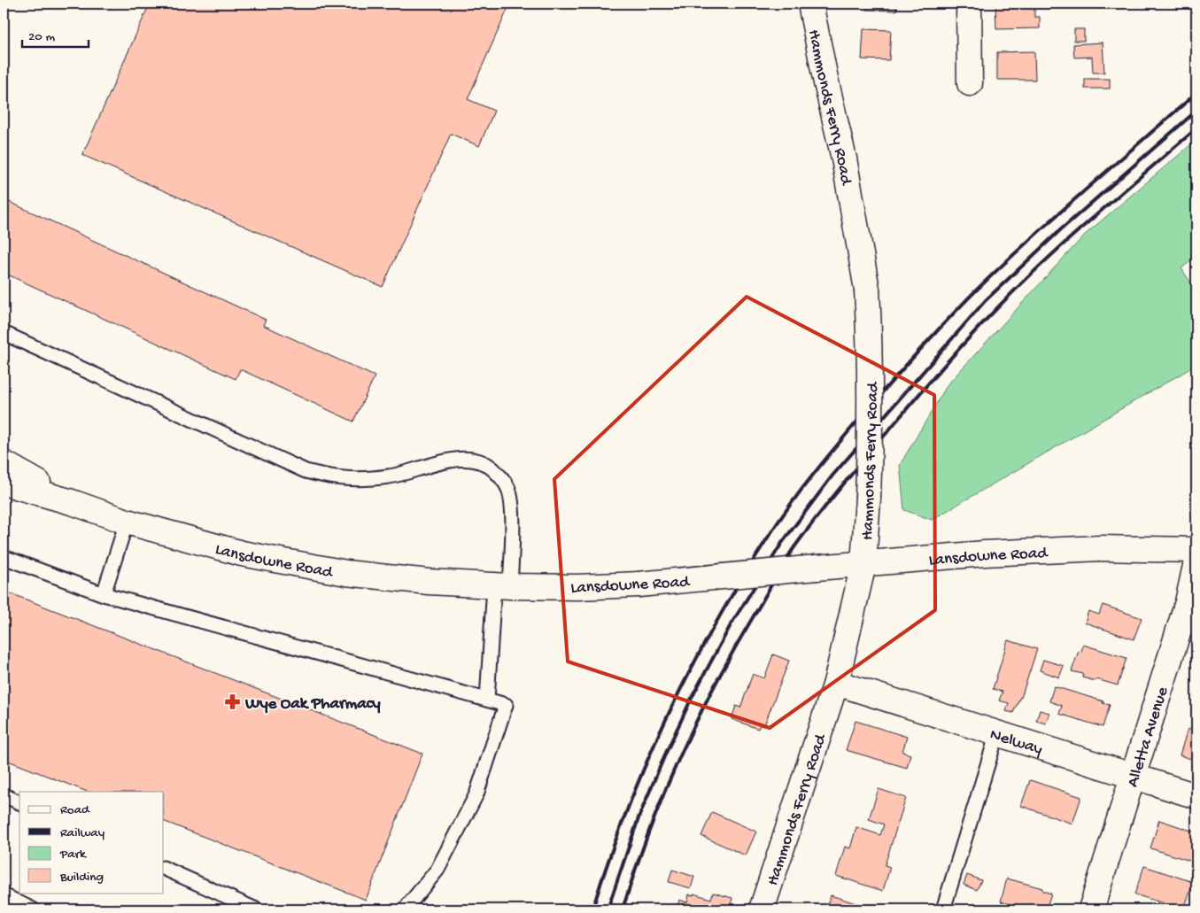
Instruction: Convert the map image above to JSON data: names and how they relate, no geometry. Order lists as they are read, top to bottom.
{
  "streets": {
    "street": [
      "Hammonds Ferry Road",
      "Lansdowne Road",
      "Alletta Avenue",
      "Nelway"
    ]
  },
  "crossings": [
    ["Hammonds Ferry Road", "Lansdowne Road"],
    ["Hammonds Ferry Road", "Nelway"],
    ["Alletta Avenue", "Nelway"]
  ],
  "places": {
    "pharmacy": ["Wye Oak Pharmacy"]
  },
  "legend": [
    "Road",
    "Railway",
    "Park",
    "Building"
  ],
  "scale_bar": "20 m"
}
